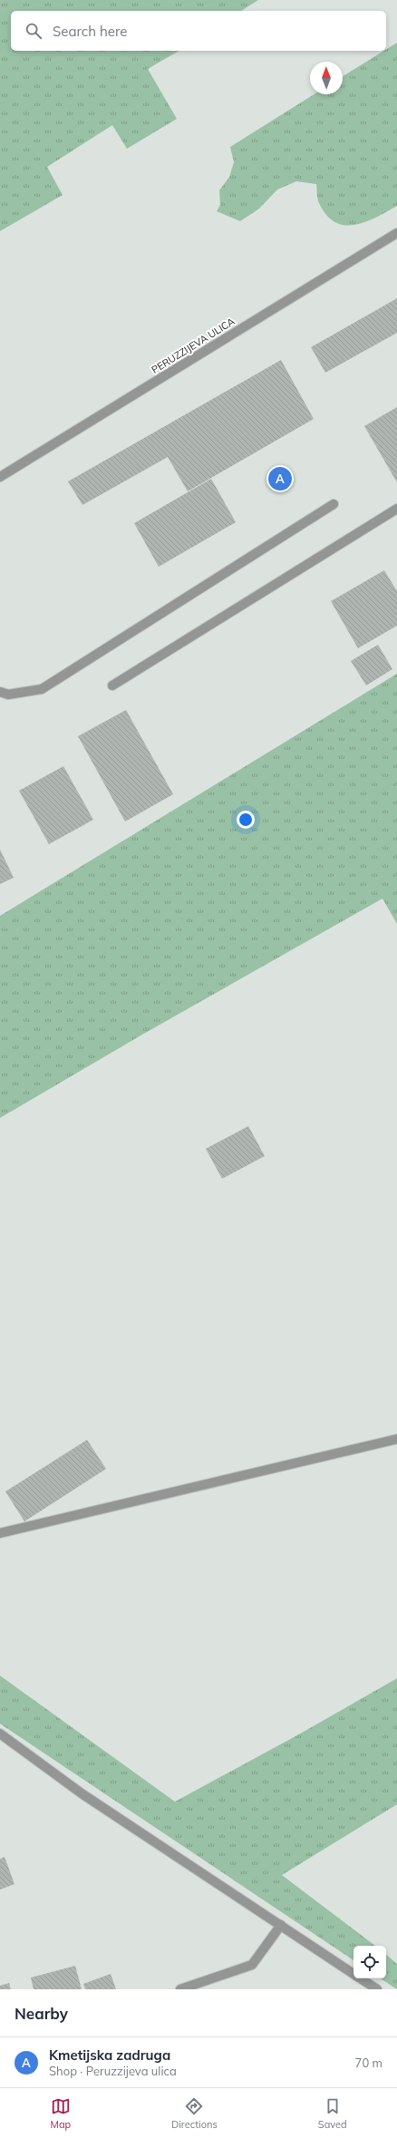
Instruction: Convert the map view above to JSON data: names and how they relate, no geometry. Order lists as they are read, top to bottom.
{
  "streets": {
    "street": ["PERUZZIJEVA ULICA"]
  },
  "north": "top",
  "page": {
    "search": "Search here",
    "pins": "A",
    "heading": "Nearby",
    "list": [
      {
        "mark": "A",
        "name": "Kmetijska zadruga",
        "note": "Shop · Peruzzijeva ulica",
        "value": "70 m"
      }
    ],
    "nav": ["Map", "Directions", "Saved"]
  }
}
